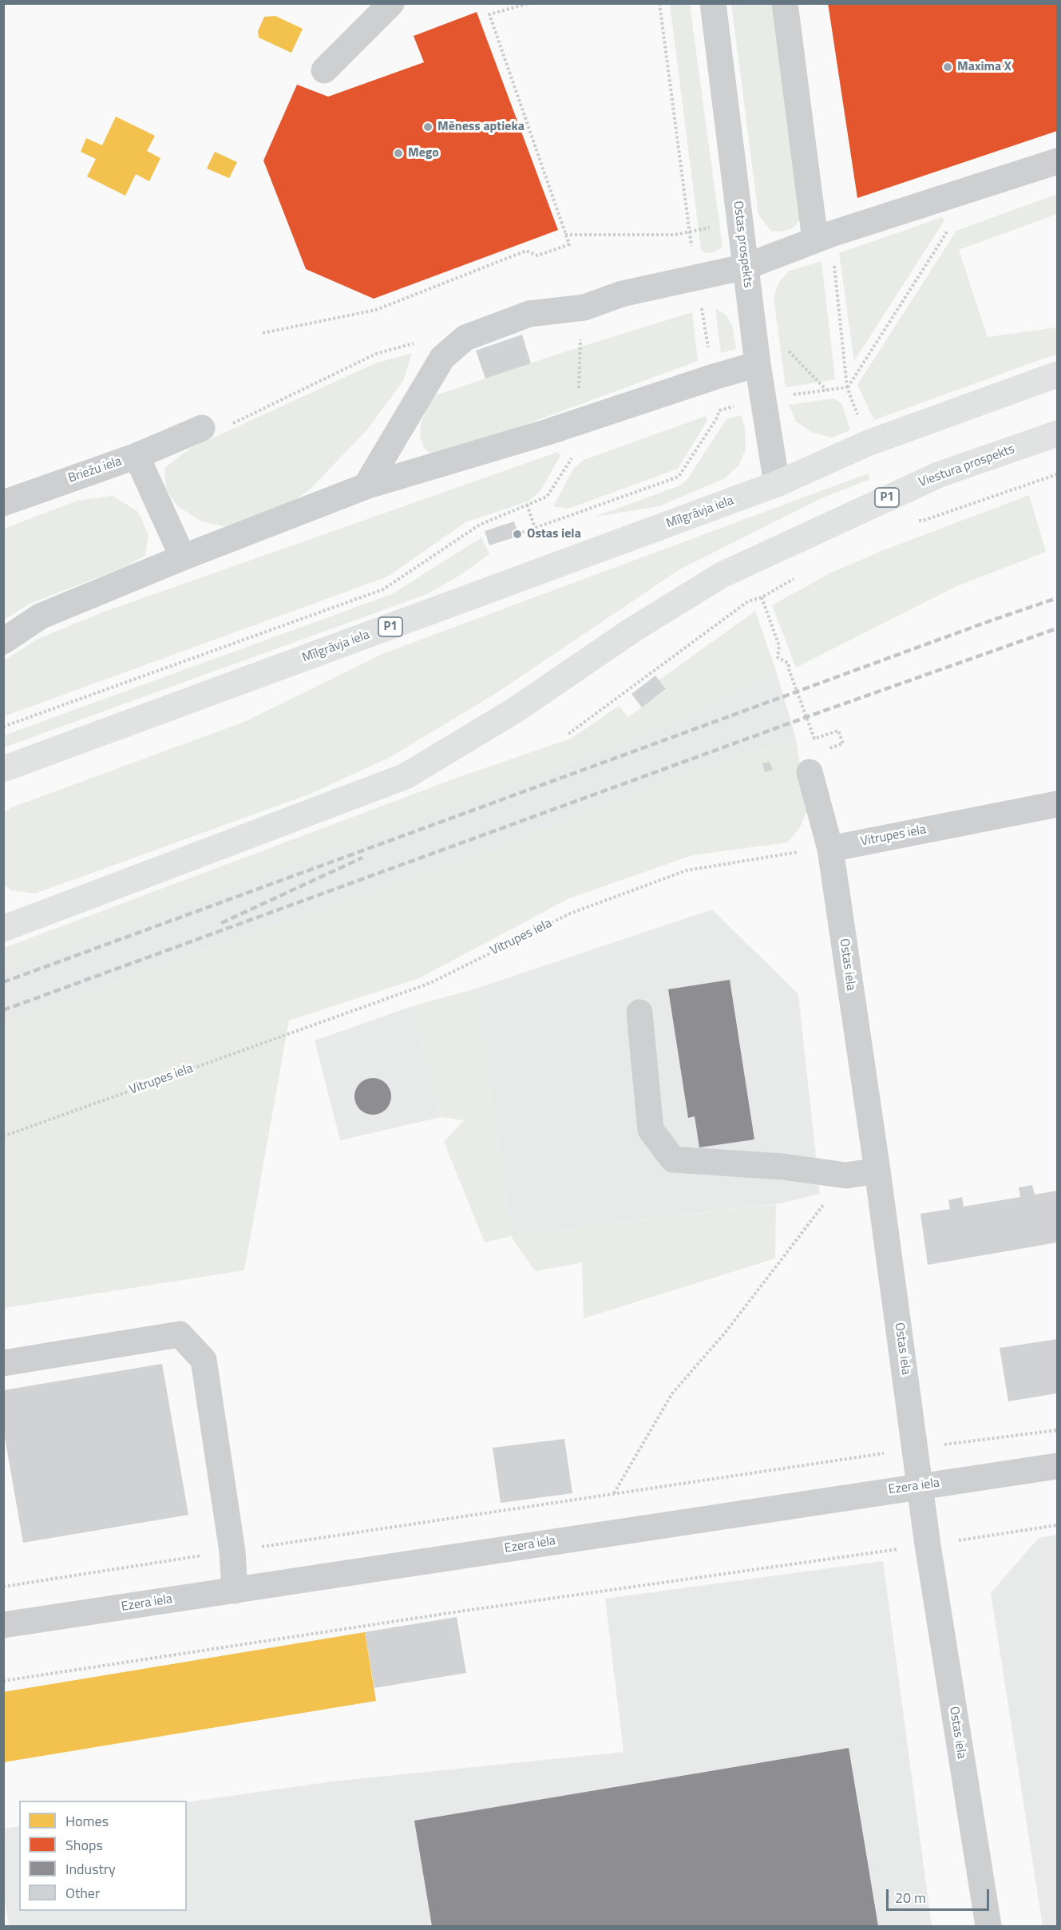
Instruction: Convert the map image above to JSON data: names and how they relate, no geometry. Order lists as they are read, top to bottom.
{
  "streets": {
    "main road": ["Viestura prospekts", "P1", "Mīlgrāvja iela"],
    "street": [
      "Ostas prospekts",
      "Briežu iela",
      "Vitrupes iela",
      "Ostas iela",
      "Ezera iela"
    ]
  },
  "crossings": [
    ["Ostas prospekts", "P1"],
    ["Ostas prospekts", "Mīlgrāvja iela"],
    ["Viestura prospekts", "P1"],
    ["P1", "Mīlgrāvja iela"],
    ["Vitrupes iela", "Ostas iela"],
    ["Ostas iela", "Ezera iela"]
  ],
  "places": [
    "Maxima X",
    "Mēness aptieka",
    "Mego",
    "Ostas iela"
  ],
  "legend": [
    "Homes",
    "Shops",
    "Industry",
    "Other"
  ],
  "scale_bar": "20 m"
}
